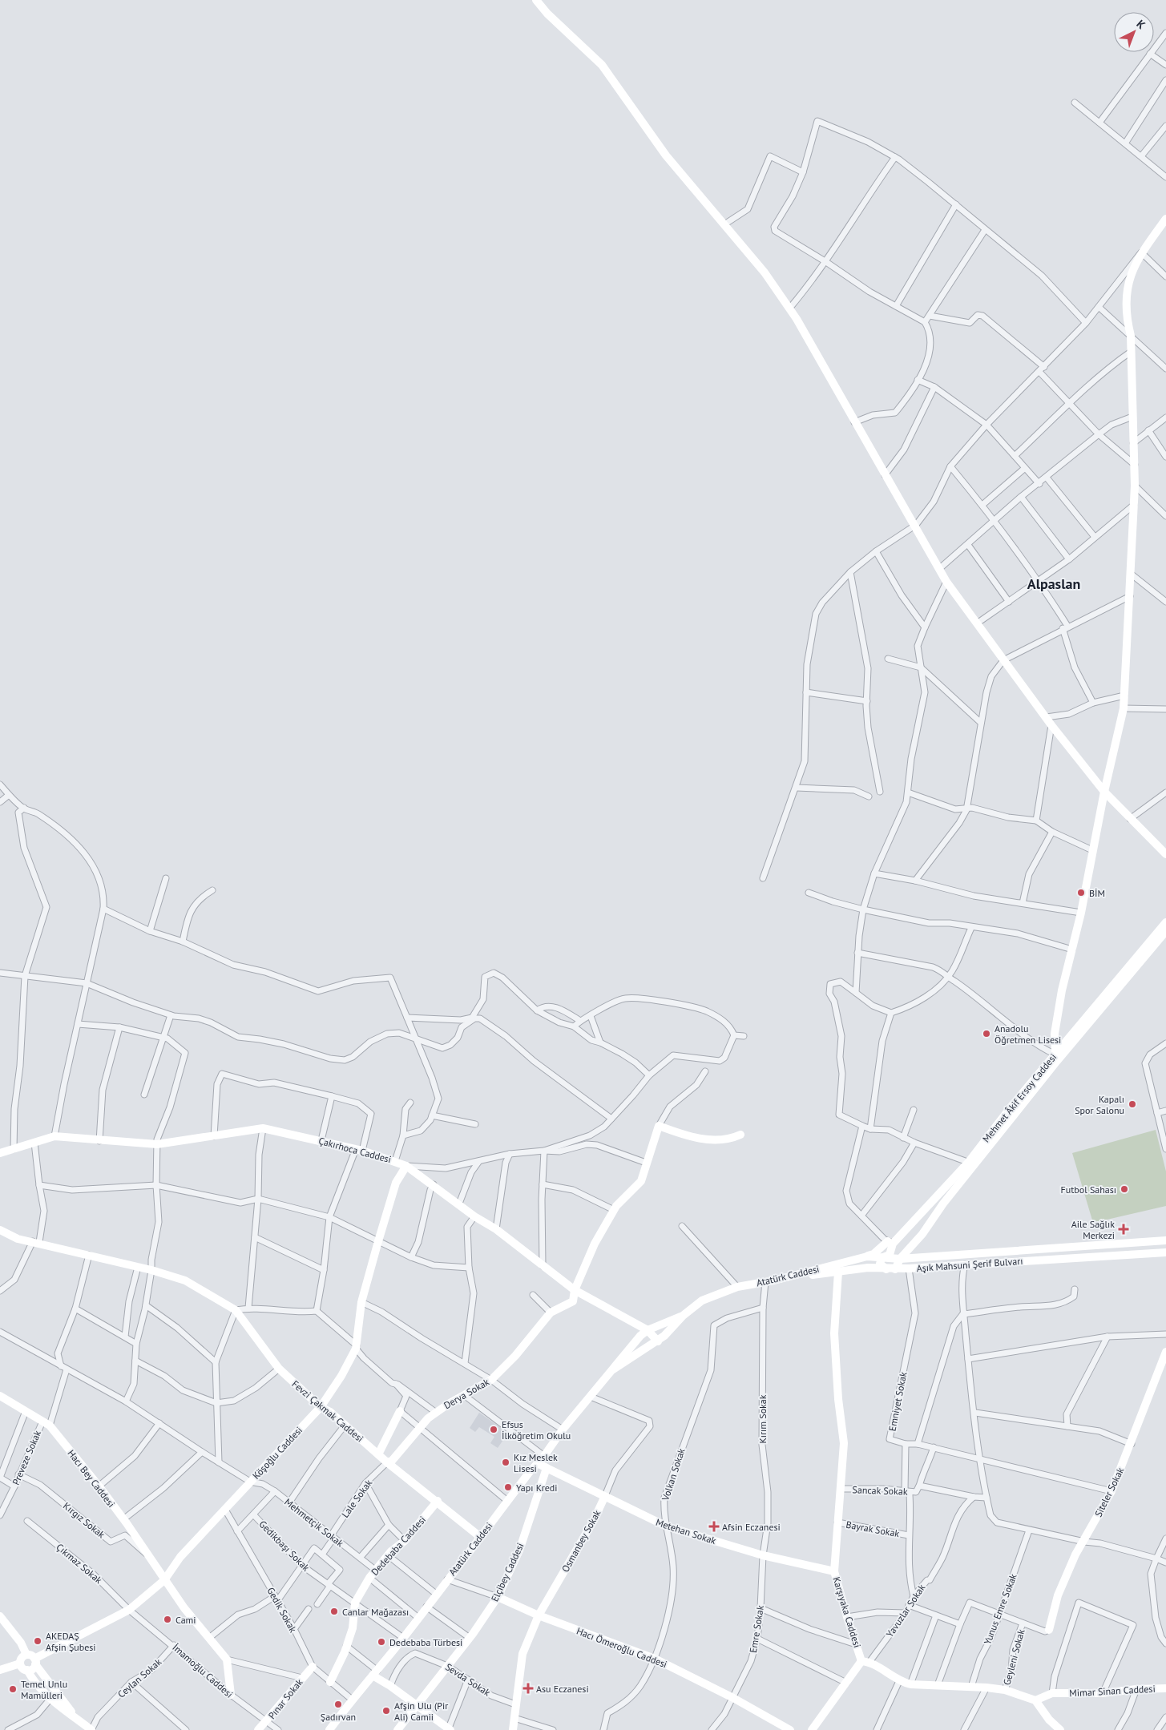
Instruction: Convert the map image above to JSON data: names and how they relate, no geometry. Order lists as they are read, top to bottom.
{
  "streets": {
    "street": [
      "Mehmet Âkif Ersoy Caddesi",
      "Çakırhoca Caddesi",
      "Aşık Mahsuni Şerif Bulvarı",
      "Atatürk Caddesi",
      "Derya Sokak",
      "Emniyet Sokak",
      "Fevzi Çakmak Caddesi",
      "Kırım Sokak",
      "Köşoğlu Caddesi",
      "Preveze Sokak",
      "Volkan Sokak",
      "Hacı Bey Caddesi",
      "Sancak Sokak",
      "Siteler Sokak",
      "Lale Sokak",
      "Kırgız Sokak",
      "Mehmetçik Sokak",
      "Bayrak Sokak",
      "Metehan Sokak",
      "Osmanbey Sokak",
      "Gedikbaşı Sokak",
      "Dedebaba Caddesi",
      "Çıkmaz Sokak",
      "Elçibey Caddesi",
      "Yunus Emre Sokak",
      "Gedik Sokak",
      "Yavuzlar Sokak",
      "Karşıyaka Caddesi",
      "Emre Sokak",
      "Hacı Ömeroğlu Caddesi",
      "Geyleni Sokak",
      "İmamoğlu Caddesi",
      "Ceylan Sokak",
      "Sevda Sokak",
      "Mimar Sinan Caddesi",
      "Pınar Sokak"
    ]
  },
  "crossings": [
    ["Mehmet Âkif Ersoy Caddesi", "Aşık Mahsuni Şerif Bulvarı"],
    ["Mehmet Âkif Ersoy Caddesi", "Atatürk Caddesi"],
    ["Çakırhoca Caddesi", "Atatürk Caddesi"],
    ["Çakırhoca Caddesi", "Derya Sokak"],
    ["Çakırhoca Caddesi", "Köşoğlu Caddesi"],
    ["Aşık Mahsuni Şerif Bulvarı", "Atatürk Caddesi"],
    ["Aşık Mahsuni Şerif Bulvarı", "Emniyet Sokak"],
    ["Aşık Mahsuni Şerif Bulvarı", "Karşıyaka Caddesi"],
    ["Atatürk Caddesi", "Fevzi Çakmak Caddesi"],
    ["Atatürk Caddesi", "Kırım Sokak"],
    ["Atatürk Caddesi", "Osmanbey Sokak"],
    ["Atatürk Caddesi", "Gedikbaşı Sokak"],
    ["Atatürk Caddesi", "Gedik Sokak"],
    ["Atatürk Caddesi", "Hacı Ömeroğlu Caddesi"],
    ["Derya Sokak", "Fevzi Çakmak Caddesi"],
    ["Derya Sokak", "Lale Sokak"],
    ["Emniyet Sokak", "Siteler Sokak"],
    ["Fevzi Çakmak Caddesi", "Köşoğlu Caddesi"],
    ["Fevzi Çakmak Caddesi", "Lale Sokak"],
    ["Fevzi Çakmak Caddesi", "Dedebaba Caddesi"],
    ["Kırım Sokak", "Volkan Sokak"],
    ["Kırım Sokak", "Metehan Sokak"],
    ["Kırım Sokak", "Emre Sokak"],
    ["Köşoğlu Caddesi", "Hacı Bey Caddesi"],
    ["Köşoğlu Caddesi", "Mehmetçik Sokak"],
    ["Köşoğlu Caddesi", "Çıkmaz Sokak"],
    ["Köşoğlu Caddesi", "Gedik Sokak"],
    ["Köşoğlu Caddesi", "İmamoğlu Caddesi"],
    ["Preveze Sokak", "Hacı Bey Caddesi"],
    ["Preveze Sokak", "Kırgız Sokak"],
    ["Volkan Sokak", "Metehan Sokak"],
    ["Volkan Sokak", "Hacı Ömeroğlu Caddesi"],
    ["Hacı Bey Caddesi", "Kırgız Sokak"],
    ["Sancak Sokak", "Yavuzlar Sokak"],
    ["Sancak Sokak", "Karşıyaka Caddesi"],
    ["Lale Sokak", "Mehmetçik Sokak"],
    ["Mehmetçik Sokak", "Dedebaba Caddesi"],
    ["Bayrak Sokak", "Karşıyaka Caddesi"],
    ["Metehan Sokak", "Osmanbey Sokak"],
    ["Metehan Sokak", "Elçibey Caddesi"],
    ["Metehan Sokak", "Karşıyaka Caddesi"],
    ["Metehan Sokak", "Emre Sokak"],
    ["Osmanbey Sokak", "Hacı Ömeroğlu Caddesi"],
    ["Osmanbey Sokak", "Sevda Sokak"],
    ["Gedikbaşı Sokak", "Dedebaba Caddesi"],
    ["Dedebaba Caddesi", "Gedik Sokak"],
    ["Çıkmaz Sokak", "İmamoğlu Caddesi"],
    ["Elçibey Caddesi", "Hacı Ömeroğlu Caddesi"],
    ["Elçibey Caddesi", "Sevda Sokak"],
    ["Gedik Sokak", "Pınar Sokak"],
    ["Yavuzlar Sokak", "Karşıyaka Caddesi"],
    ["Emre Sokak", "Hacı Ömeroğlu Caddesi"],
    ["İmamoğlu Caddesi", "Ceylan Sokak"],
    ["İmamoğlu Caddesi", "Pınar Sokak"]
  ],
  "districts": ["Alpaslan"],
  "places": {
    "other": [
      "BİM",
      "Anadolu Öğretmen Lisesi",
      "Kapalı Spor Salonu",
      "Futbol Sahası",
      "Efsus İlköğretim Okulu",
      "Kız Meslek Lisesi",
      "Yapı Kredi",
      "Canlar Mağazası",
      "Cami",
      "AKEDAŞ Afşin Şubesi",
      "Dedebaba Türbesi",
      "Temel Unlu Mamülleri",
      "Şadırvan",
      "Afşin Ulu (Pir Ali) Camii"
    ],
    "health": ["Aile Sağlık Merkezi", "Afsin Eczanesi", "Asu Eczanesi"]
  },
  "north": "top right"
}
